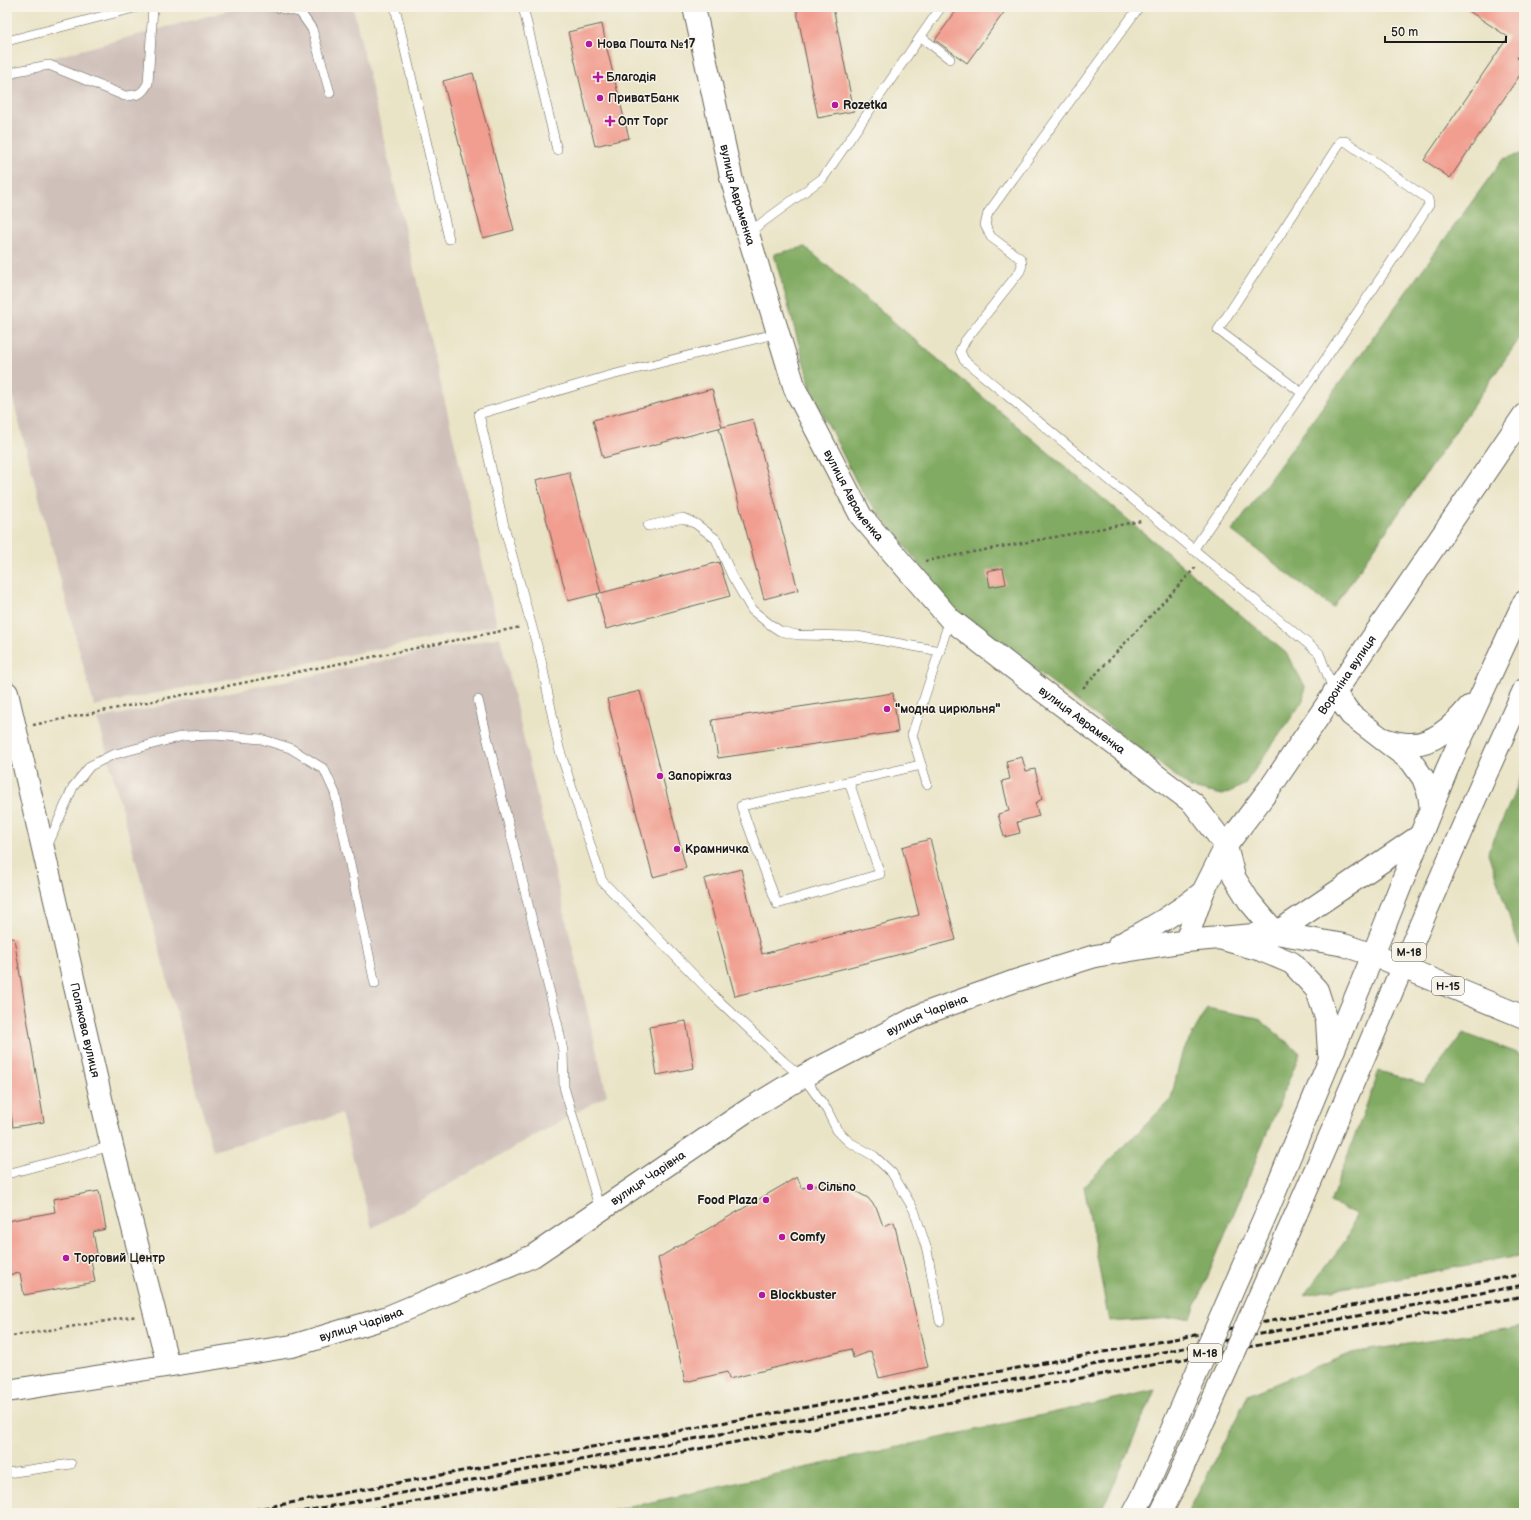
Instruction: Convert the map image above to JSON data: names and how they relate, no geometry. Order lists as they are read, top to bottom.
{
  "streets": {
    "main road": [
      "вулиця Авраменка",
      "Вороніна вулиця",
      "М-18",
      "Н-15",
      "вулиця Чарівна",
      "Полякова вулиця"
    ]
  },
  "crossings": [
    ["вулиця Авраменка", "Вороніна вулиця"],
    ["Вороніна вулиця", "вулиця Чарівна"],
    ["М-18", "Н-15"],
    ["вулиця Чарівна", "Полякова вулиця"]
  ],
  "places": {
    "other": [
      "Нова Пошта №17",
      "ПриватБанк",
      "Rozetka",
      "\"модна цирюльня\"",
      "Запоріжгаз",
      "Крамничка",
      "Сільпо",
      "Food Plaza",
      "Comfy",
      "Торговий Центр",
      "Blockbuster"
    ],
    "health": ["Благодія", "Опт Торг"]
  },
  "scale_bar": "50 m"
}
